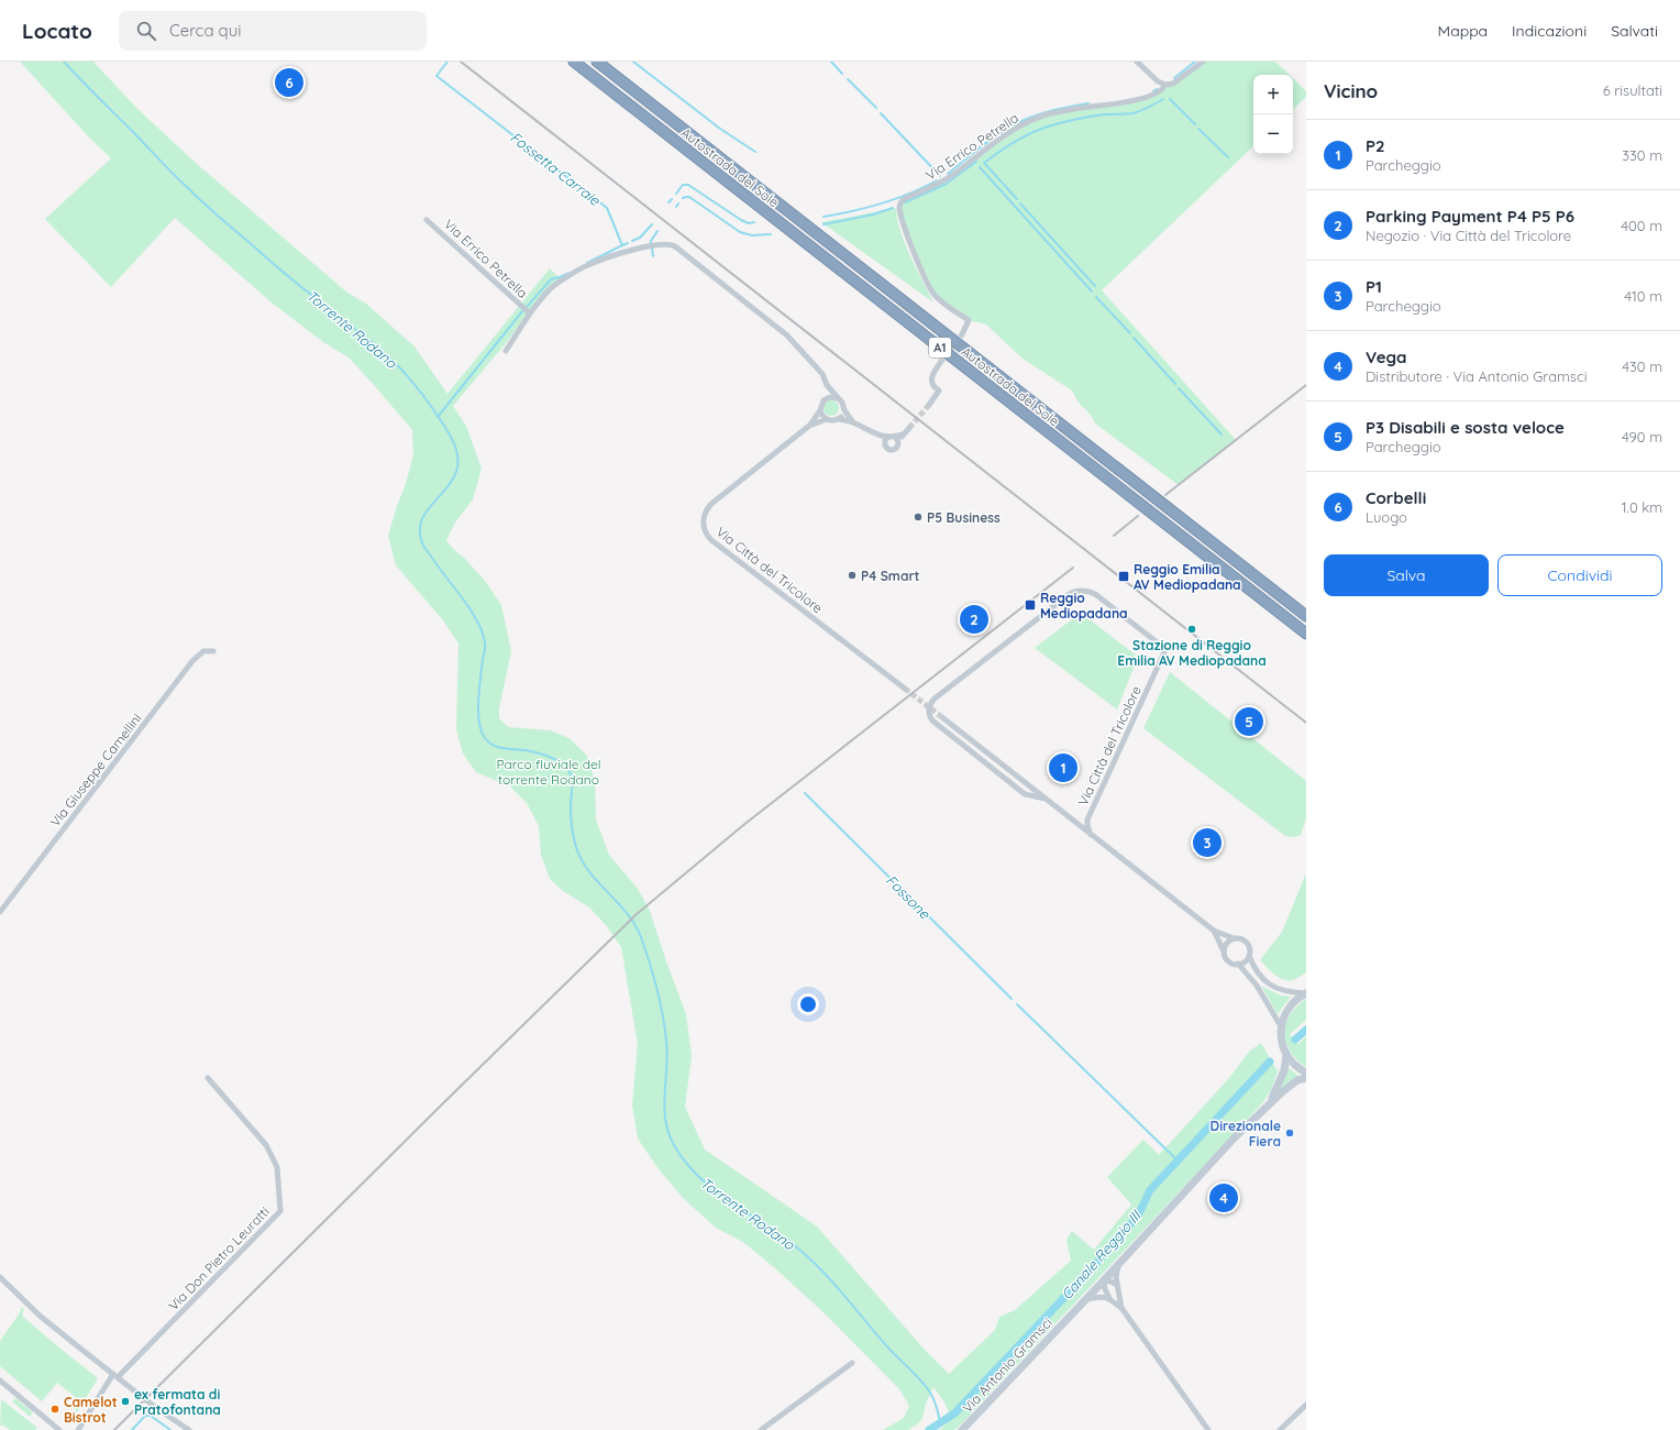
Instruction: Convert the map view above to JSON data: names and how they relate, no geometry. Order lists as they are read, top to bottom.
{
  "streets": {
    "highway": ["Autostrada del Sole", "A1"],
    "street": [
      "Via Errico Petrella",
      "Via Città del Tricolore",
      "Via Giuseppe Camellini",
      "Via Don Pietro Leuratti",
      "Via Antonio Gramsci"
    ]
  },
  "water": [
    "Fossetta Carraie",
    "Torrente Rodano",
    "Fossone",
    "Canale Reggio III"
  ],
  "parks": ["Parco fluviale del torrente Rodano"],
  "places": {
    "other": [
      "P5 Business",
      "P4 Smart",
      "Stazione di Reggio Emilia AV Mediopadana",
      "Direzionale Fiera",
      "ex fermata di Pratofontana",
      "Camelot Bistrot"
    ],
    "transit": ["Reggio Emilia AV Mediopadana", "Reggio Mediopadana"]
  },
  "page": {
    "header": "Locato",
    "search": "Cerca qui",
    "nav": ["Mappa", "Indicazioni", "Salvati"],
    "heading": ["Vicino", "6 risultati"],
    "pins": [
      "6",
      "2",
      "5",
      "1",
      "3",
      "4"
    ],
    "map_buttons": ["+", "−"],
    "list": [
      {
        "mark": "1",
        "name": "P2",
        "note": "Parcheggio",
        "value": "330 m"
      },
      {
        "mark": "2",
        "name": "Parking Payment P4 P5 P6",
        "note": "Negozio · Via Città del Tricolore",
        "value": "400 m"
      },
      {
        "mark": "3",
        "name": "P1",
        "note": "Parcheggio",
        "value": "410 m"
      },
      {
        "mark": "4",
        "name": "Vega",
        "note": "Distributore · Via Antonio Gramsci",
        "value": "430 m"
      },
      {
        "mark": "5",
        "name": "P3 Disabili e sosta veloce",
        "note": "Parcheggio",
        "value": "490 m"
      },
      {
        "mark": "6",
        "name": "Corbelli",
        "note": "Luogo",
        "value": "1.0 km"
      }
    ],
    "buttons": ["Salva", "Condividi"]
  }
}
